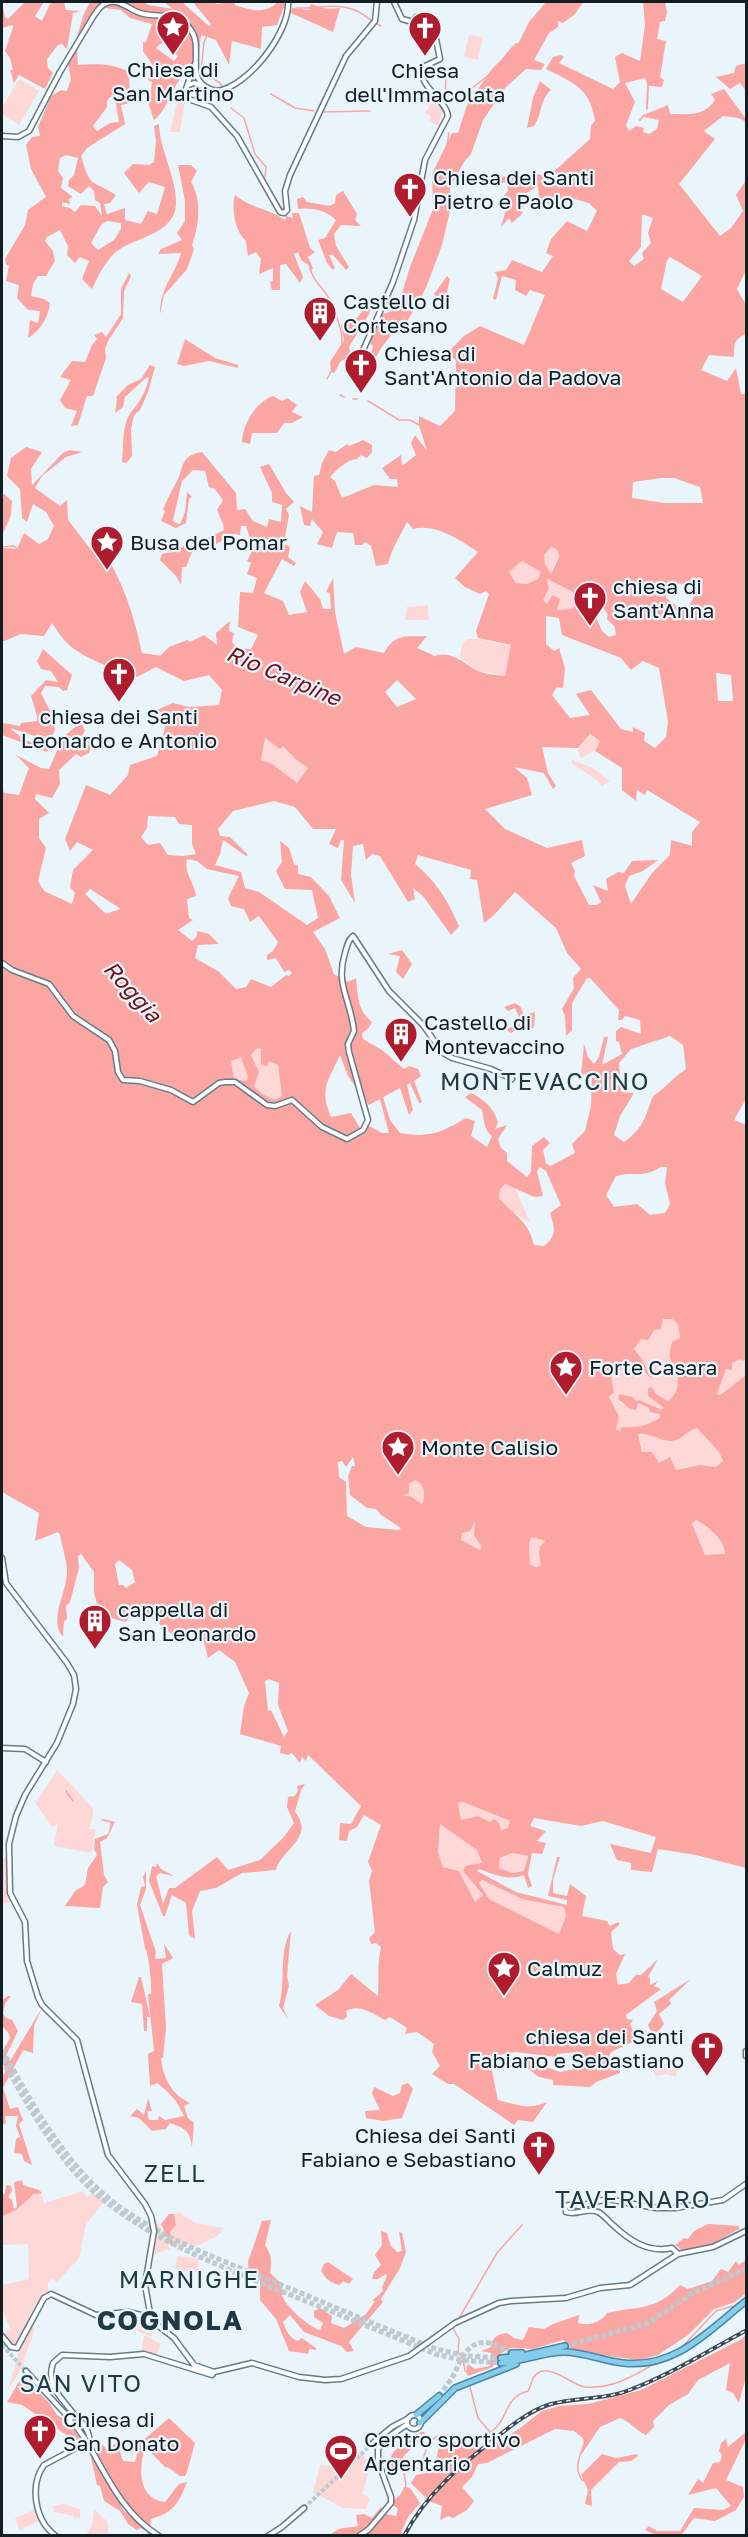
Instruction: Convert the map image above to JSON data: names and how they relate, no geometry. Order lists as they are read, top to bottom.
{
  "districts": [
    "MONTEVACCINO",
    "ZELL",
    "TAVERNARO",
    "MARNIGHE",
    "COGNOLA",
    "SAN VITO"
  ],
  "water": ["Rio Carpine", "Roggia"],
  "places": {
    "place": [
      "Chiesa di San Martino",
      "Busa del Pomar",
      "Forte Casara",
      "Monte Calisio",
      "Calmuz"
    ],
    "church": [
      "Chiesa dell'Immacolata",
      "Chiesa dei Santi Pietro e Paolo",
      "Chiesa di Sant'Antonio da Padova",
      "chiesa di Sant'Anna",
      "chiesa dei Santi Leonardo e Antonio",
      "chiesa dei Santi Fabiano e Sebastiano",
      "Chiesa dei Santi Fabiano e Sebastiano",
      "Chiesa di San Donato"
    ],
    "building": ["Castello di Cortesano", "Castello di Montevaccino", "cappella di San Leonardo"],
    "sports": ["Centro sportivo Argentario"]
  }
}
